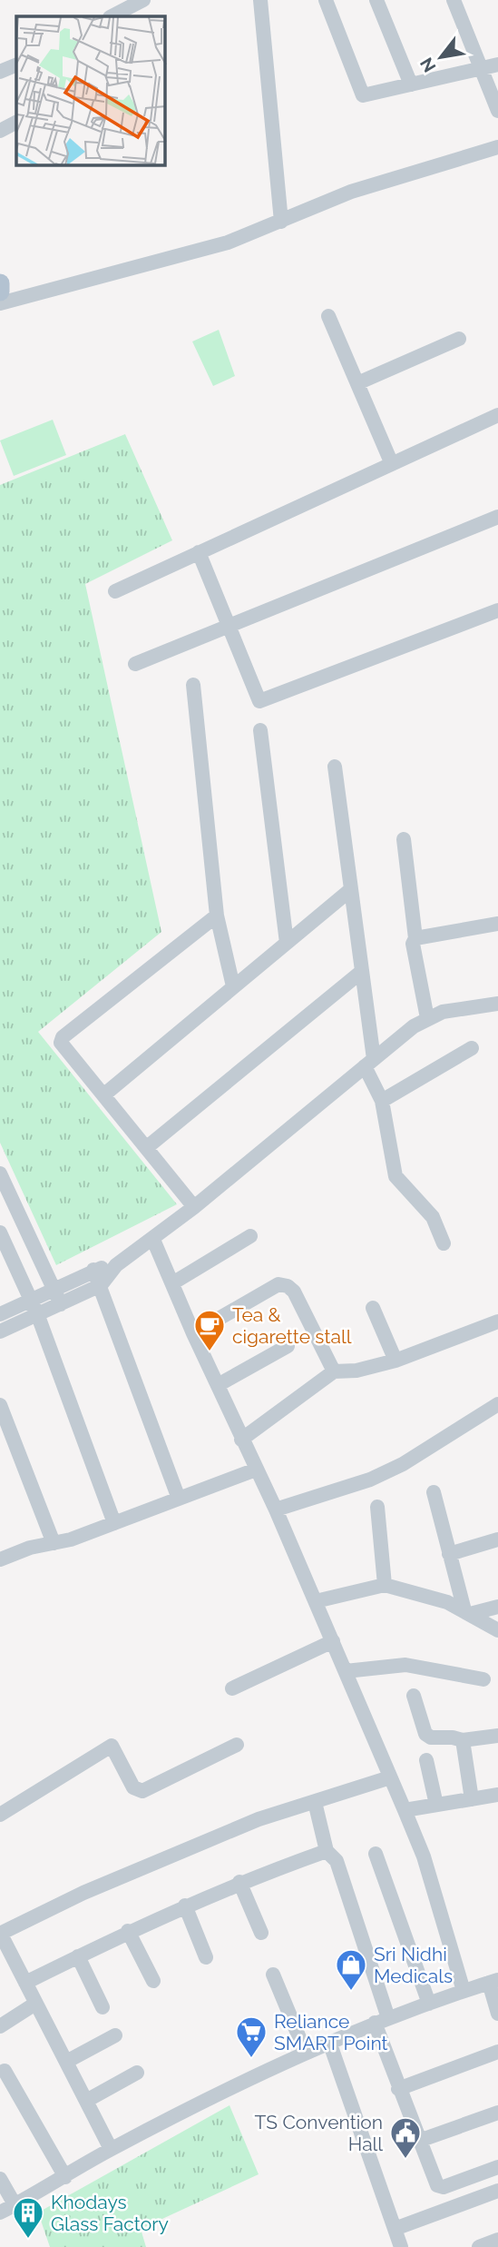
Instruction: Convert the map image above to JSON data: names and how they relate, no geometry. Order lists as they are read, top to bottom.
{
  "places": {
    "cafe": ["Tea & cigarette stall"],
    "shop": ["Sri Nidhi Medicals"],
    "supermarket": ["Reliance SMART Point"],
    "public building": ["TS Convention Hall"],
    "building": ["Khodays Glass Factory"]
  },
  "north": "bottom left"
}
